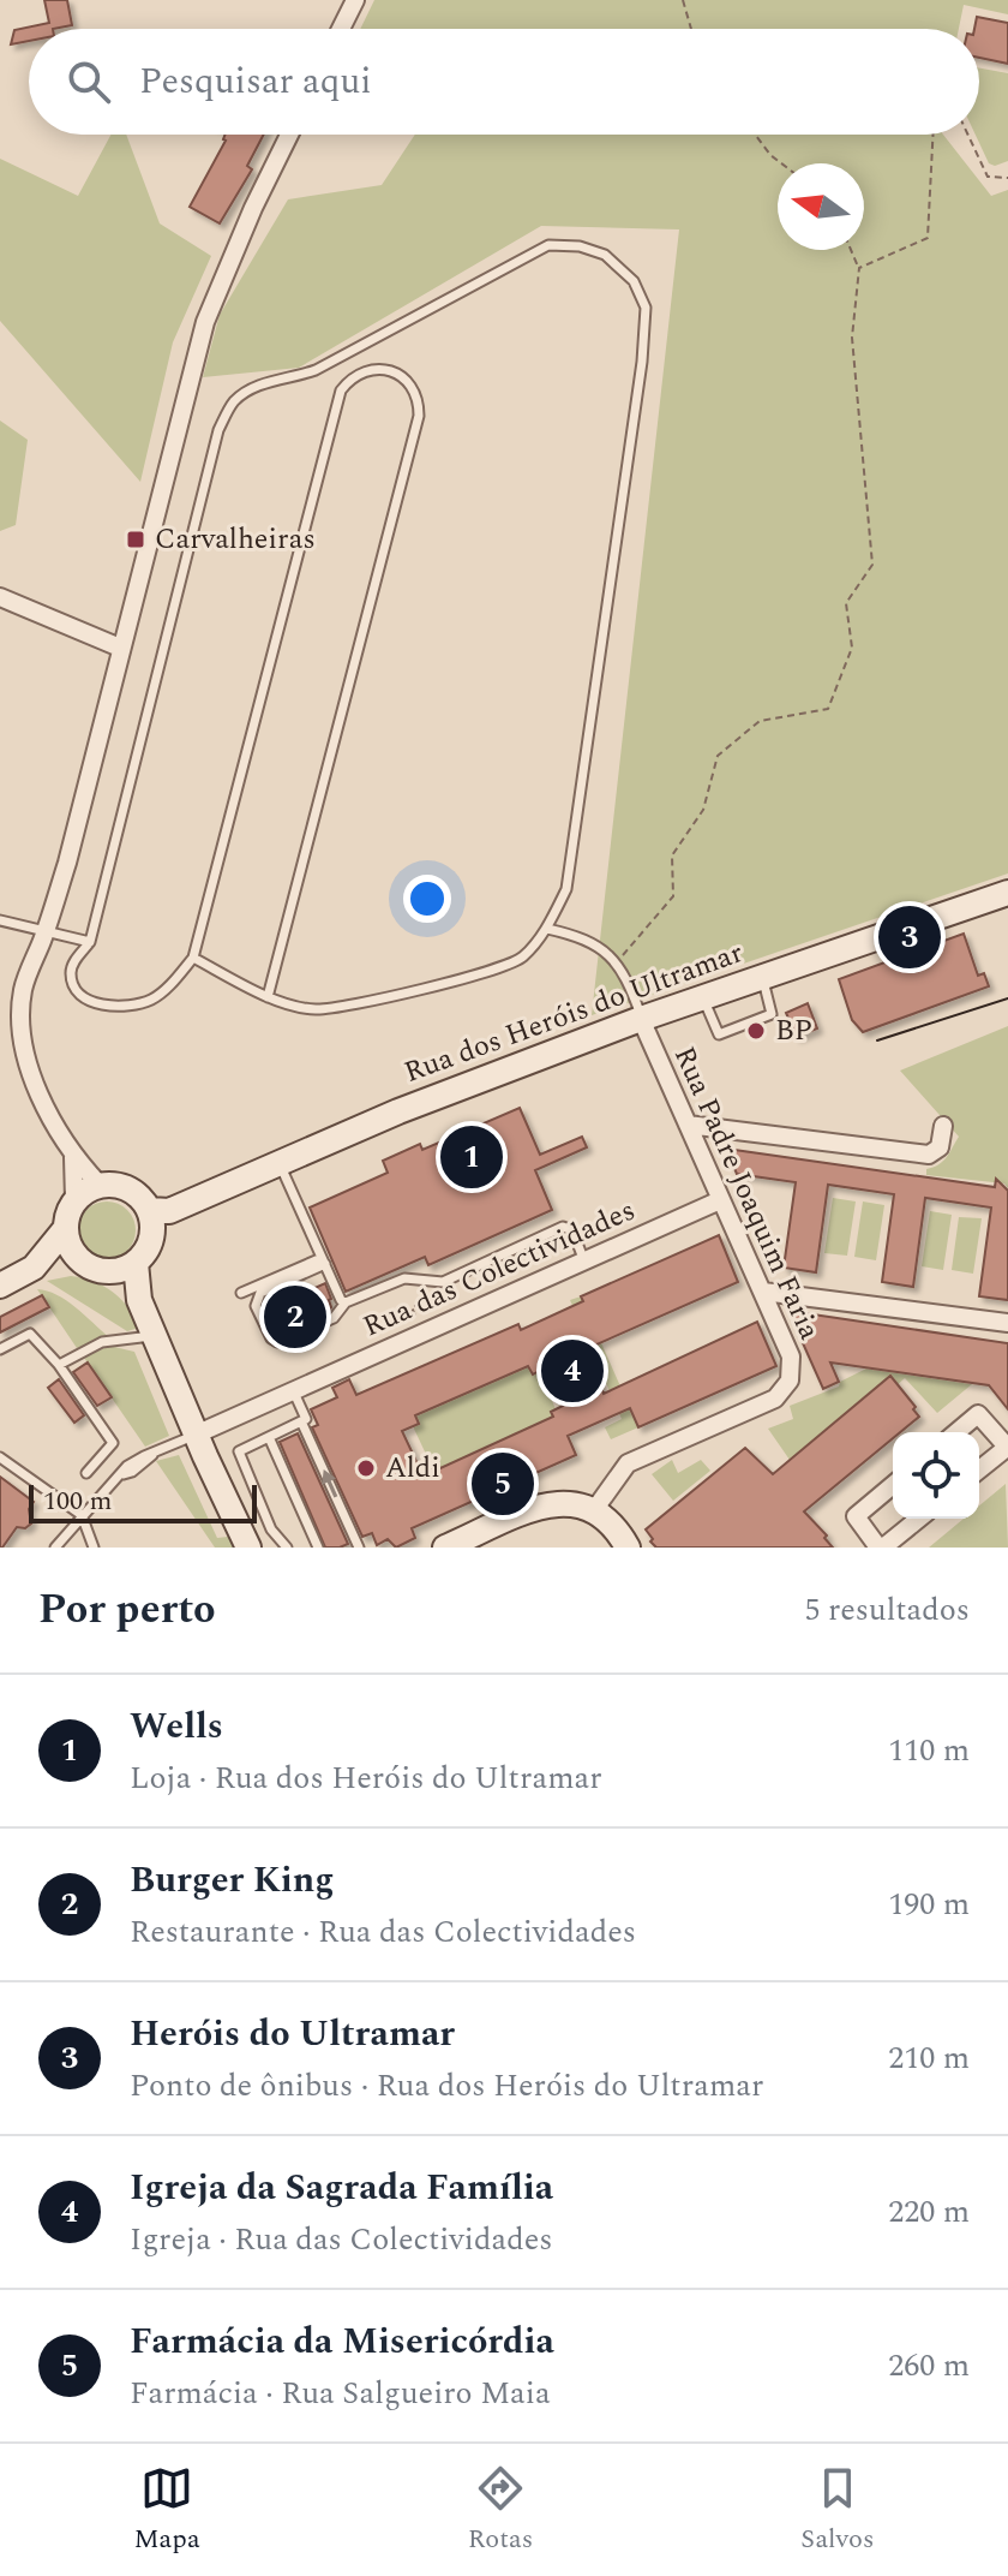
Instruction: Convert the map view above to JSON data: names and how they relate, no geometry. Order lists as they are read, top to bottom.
{
  "streets": {
    "main road": ["Rua dos Heróis do Ultramar"],
    "street": ["Rua Padre Joaquim Faria", "Rua das Colectividades"]
  },
  "crossings": [
    ["Rua dos Heróis do Ultramar", "Rua Padre Joaquim Faria"],
    ["Rua Padre Joaquim Faria", "Rua das Colectividades"]
  ],
  "places": {
    "transit": ["Carvalheiras"],
    "other": ["BP", "Aldi"]
  },
  "scale_bar": "100 m",
  "north": "left",
  "page": {
    "search": "Pesquisar aqui",
    "pins": [
      "3",
      "1",
      "2",
      "4",
      "5"
    ],
    "scale": "100 m",
    "heading": ["Por perto", "5 resultados"],
    "list": [
      {
        "mark": "1",
        "name": "Wells",
        "note": "Loja · Rua dos Heróis do Ultramar",
        "value": "110 m"
      },
      {
        "mark": "2",
        "name": "Burger King",
        "note": "Restaurante · Rua das Colectividades",
        "value": "190 m"
      },
      {
        "mark": "3",
        "name": "Heróis do Ultramar",
        "note": "Ponto de ônibus · Rua dos Heróis do Ultramar",
        "value": "210 m"
      },
      {
        "mark": "4",
        "name": "Igreja da Sagrada Família",
        "note": "Igreja · Rua das Colectividades",
        "value": "220 m"
      },
      {
        "mark": "5",
        "name": "Farmácia da Misericórdia",
        "note": "Farmácia · Rua Salgueiro Maia",
        "value": "260 m"
      }
    ],
    "nav": ["Mapa", "Rotas", "Salvos"]
  }
}
